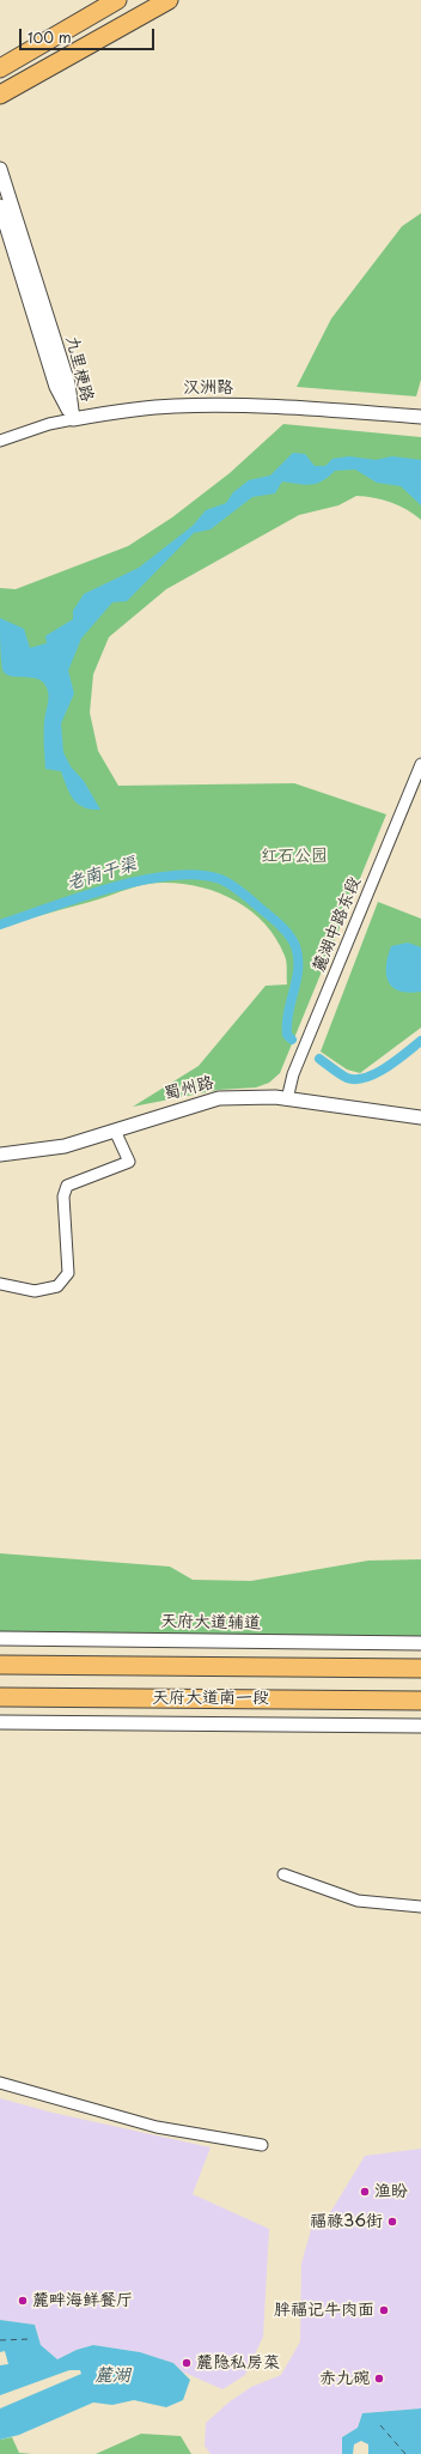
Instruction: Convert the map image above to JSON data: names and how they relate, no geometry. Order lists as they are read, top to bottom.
{
  "streets": {
    "highway": ["天府大道南一段"],
    "street": [
      "九里梗路",
      "汉洲路",
      "麓湖中路东段",
      "蜀州路",
      "天府大道辅道"
    ]
  },
  "crossings": [
    ["九里梗路", "汉洲路"],
    ["麓湖中路东段", "蜀州路"]
  ],
  "water": ["老南干渠", "麓湖"],
  "parks": ["红石公园"],
  "places": [
    "渔盼",
    "福禄36街",
    "麓畔海鲜餐厅",
    "胖福记牛肉面",
    "麓隐私房菜",
    "赤九碗"
  ],
  "scale_bar": "100 m"
}
